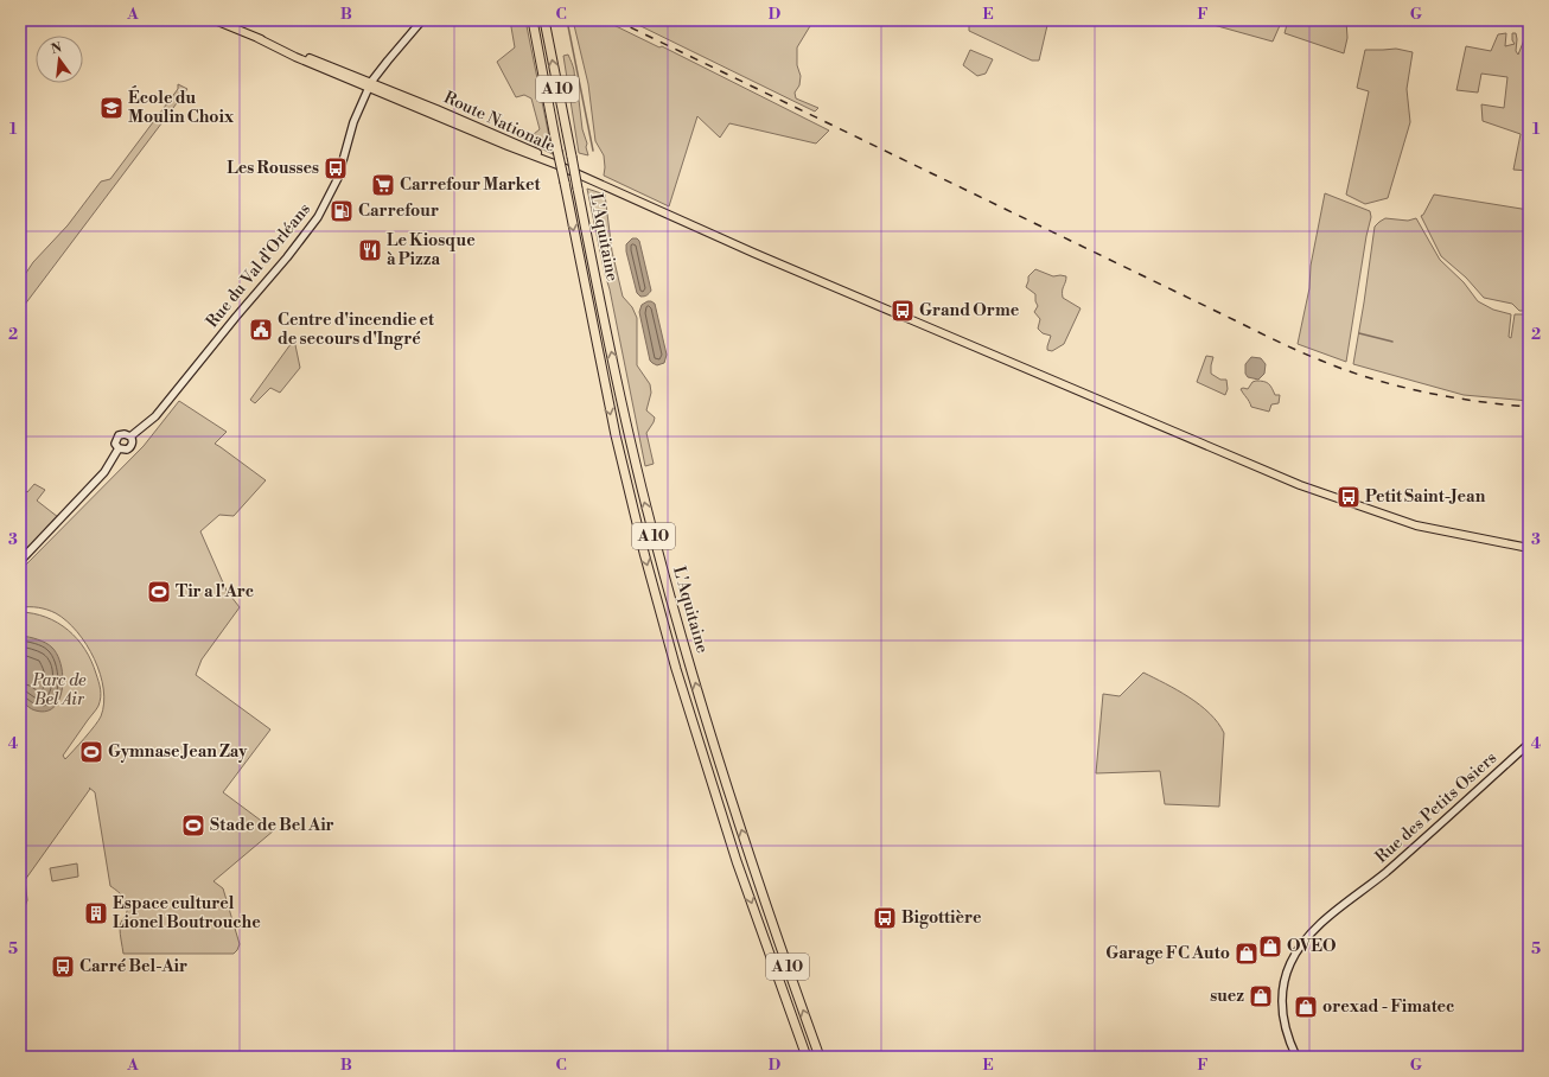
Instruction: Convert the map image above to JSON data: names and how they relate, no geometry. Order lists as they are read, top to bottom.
{
  "streets": {
    "highway": ["A 10", "L'Aquitaine"],
    "main road": ["Route Nationale"],
    "street": ["Rue du Val d'Orléans", "Rue des Petits Osiers"]
  },
  "crossings": [
    ["Route Nationale", "Rue du Val d'Orléans"]
  ],
  "parks": ["Parc de Bel Air"],
  "places": {
    "school or university": ["École du Moulin Choix"],
    "bus stop": [
      "Les Rousses",
      "Grand Orme",
      "Petit Saint-Jean",
      "Bigottière",
      "Carré Bel-Air"
    ],
    "supermarket": ["Carrefour Market"],
    "fuel station": ["Carrefour"],
    "restaurant": ["Le Kiosque à Pizza"],
    "public building": ["Centre d'incendie et de secours d'Ingré"],
    "sports": ["Tir a l'Arc", "Gymnase Jean Zay", "Stade de Bel Air"],
    "building": ["Espace culturel Lionel Boutrouche"],
    "shop": [
      "OVEO",
      "Garage FC Auto",
      "suez",
      "orexad - Fimatec"
    ]
  },
  "north": "top",
  "grid": {
    "columns": [
      "A",
      "B",
      "C",
      "D",
      "E",
      "F",
      "G"
    ],
    "rows": [
      "1",
      "2",
      "3",
      "4",
      "5"
    ]
  }
}
